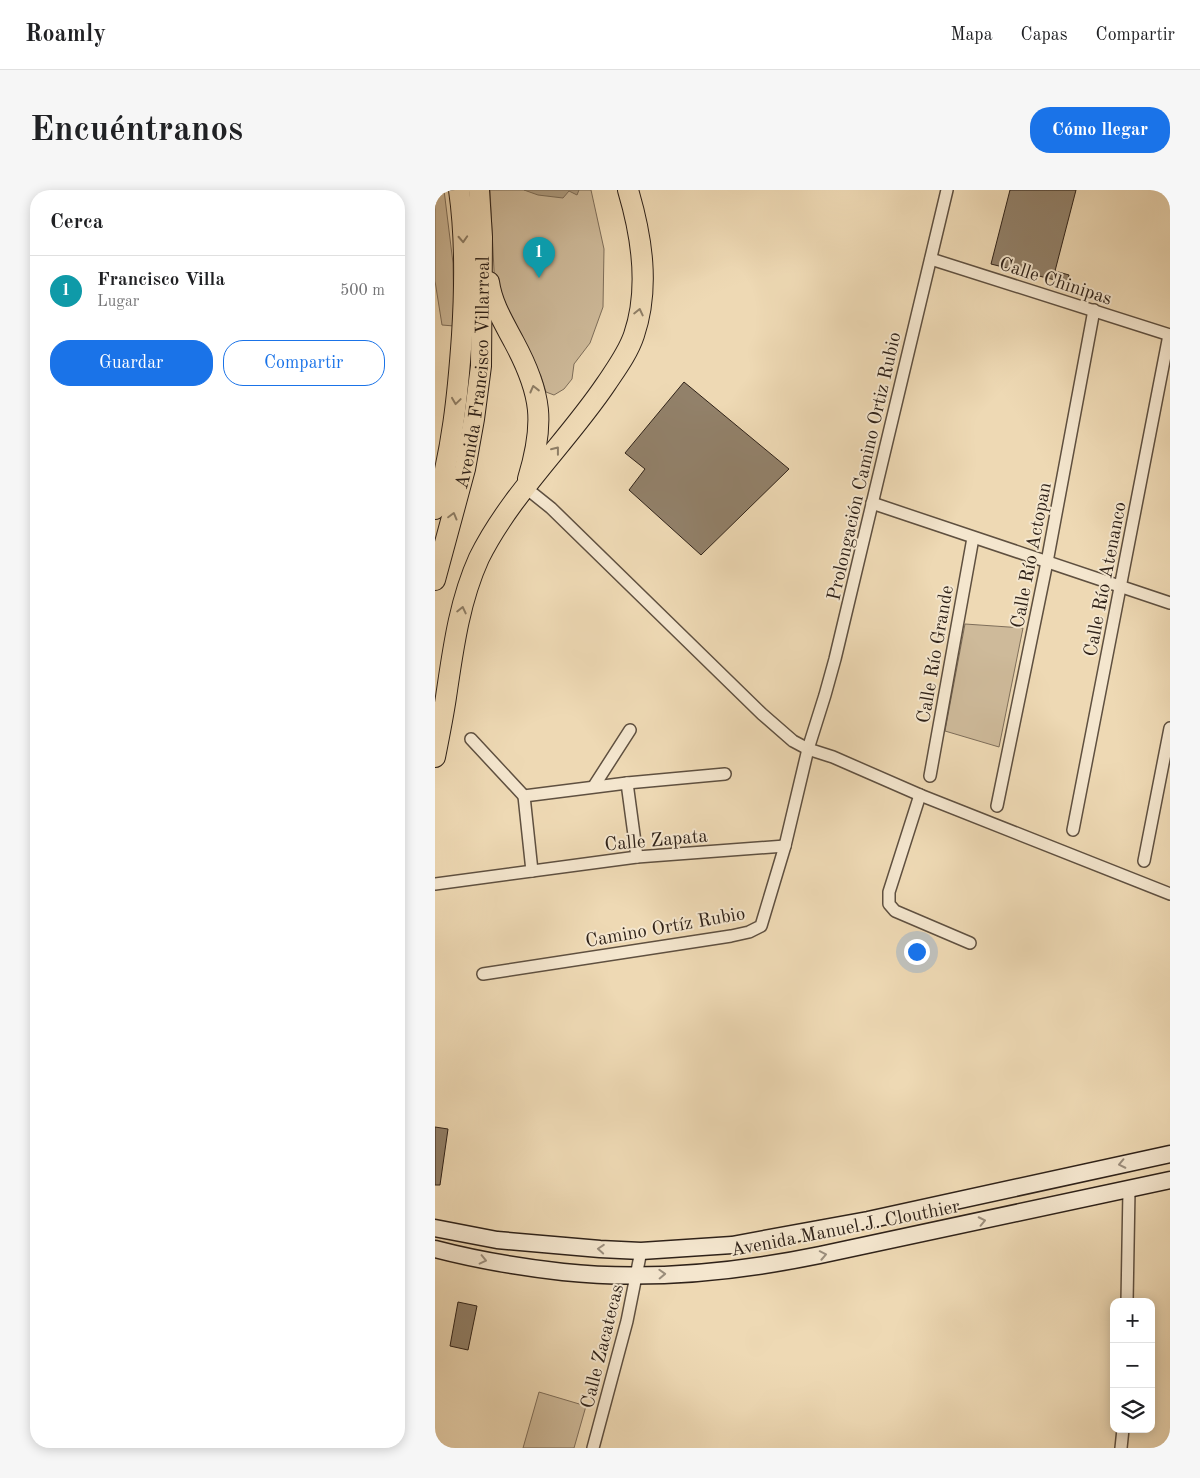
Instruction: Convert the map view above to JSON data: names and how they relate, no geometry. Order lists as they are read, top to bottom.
{
  "streets": {
    "highway": ["Avenida Francisco Villarreal"],
    "main road": ["Avenida Manuel J. Clouthier"],
    "street": [
      "Calle Chinipas",
      "Prolongación Camino Ortiz Rubio",
      "Calle Río Actopan",
      "Calle Río Atenanco",
      "Calle Río Grande",
      "Calle Zapata",
      "Camino Ortíz Rubio",
      "Calle Zacatecas"
    ]
  },
  "crossings": [
    ["Calle Chinipas", "Prolongación Camino Ortiz Rubio"],
    ["Calle Chinipas", "Calle Río Actopan"],
    ["Calle Chinipas", "Calle Río Atenanco"],
    ["Prolongación Camino Ortiz Rubio", "Camino Ortíz Rubio"],
    ["Calle Zapata", "Camino Ortíz Rubio"],
    ["Avenida Manuel J. Clouthier", "Calle Zacatecas"]
  ],
  "page": {
    "header": "Roamly",
    "nav": ["Mapa", "Capas", "Compartir"],
    "buttons": [
      "Cómo llegar",
      ["Guardar", "Compartir"]
    ],
    "title": "Encuéntranos",
    "heading": "Cerca",
    "pins": "1",
    "list": [
      {
        "mark": "1",
        "name": "Francisco Villa",
        "note": "Lugar",
        "value": "500 m"
      }
    ],
    "map_buttons": ["+", "−"]
  }
}
